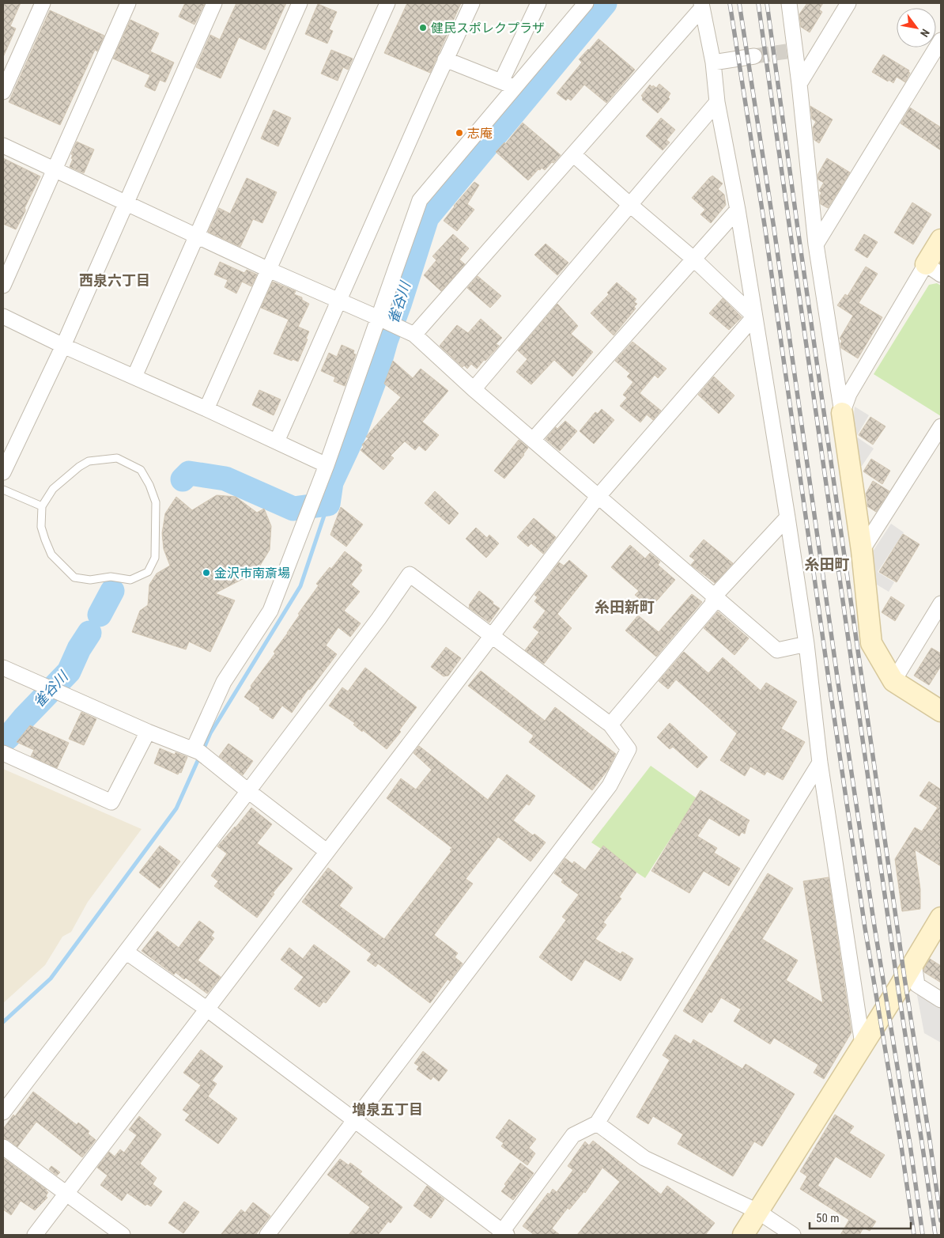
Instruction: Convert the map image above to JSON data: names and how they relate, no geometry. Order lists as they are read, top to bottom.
{
  "districts": [
    "西泉六丁目",
    "糸田町",
    "糸田新町",
    "増泉五丁目"
  ],
  "water": ["雀谷川"],
  "places": ["健民スポレクプラザ", "志庵", "金沢市南斎場"],
  "scale_bar": "50 m",
  "north": "bottom right"
}
